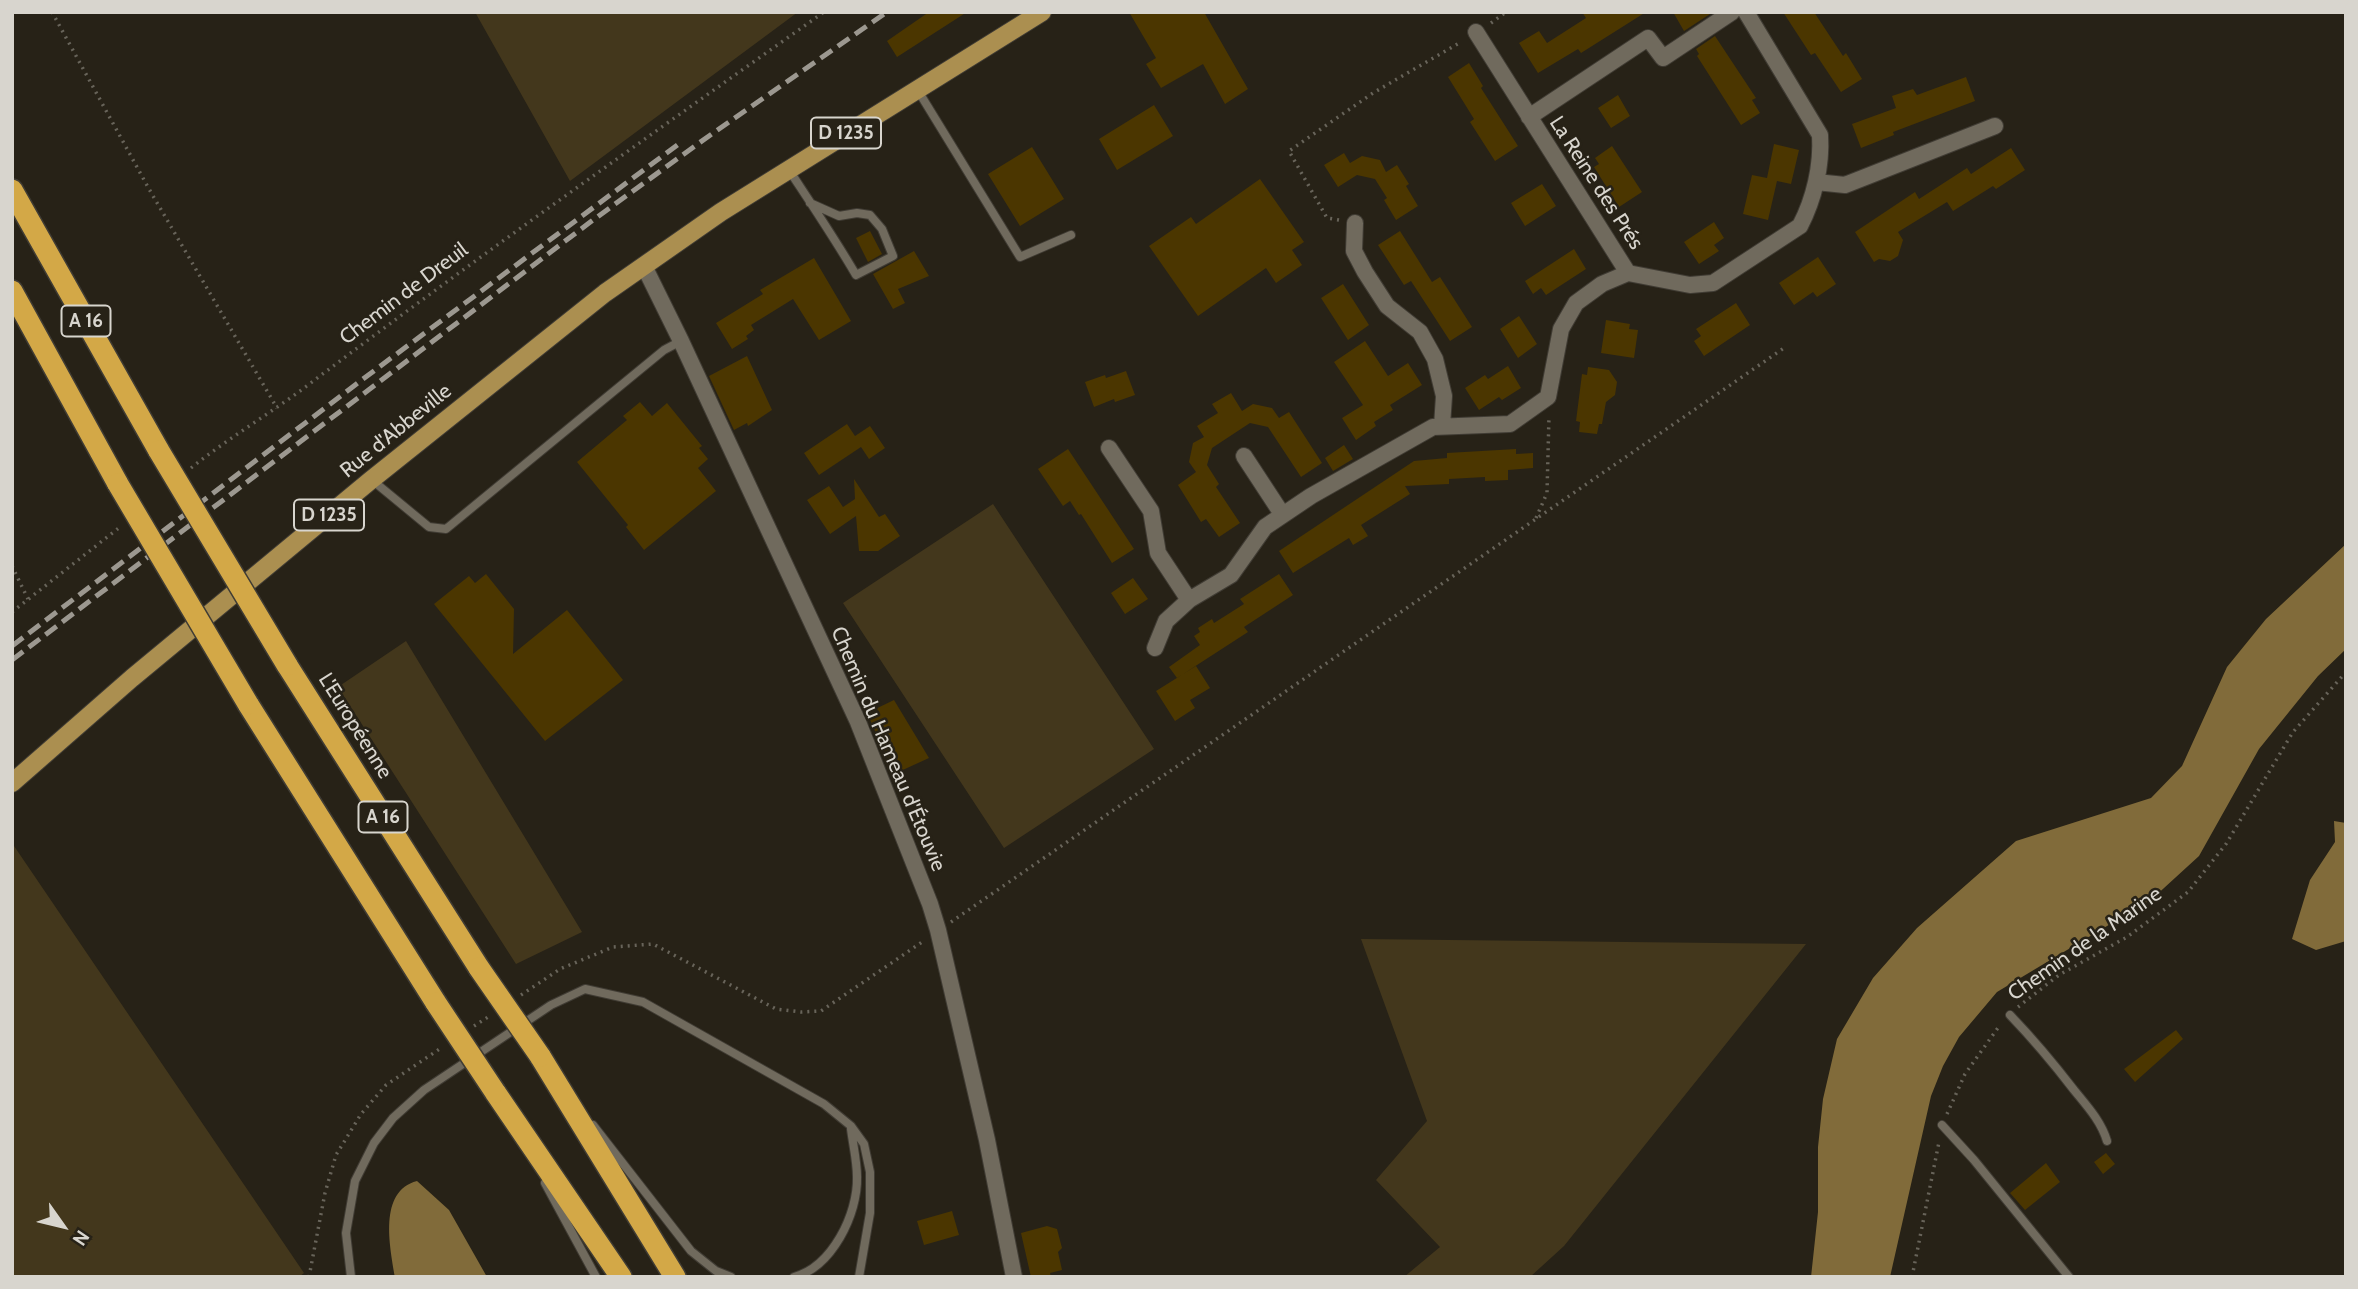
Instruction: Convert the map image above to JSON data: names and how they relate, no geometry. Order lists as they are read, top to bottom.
{
  "streets": {
    "highway": ["A 16", "L'Européenne"],
    "main road": ["D 1235", "Rue d'Abbeville"],
    "street": ["La Reine des Prés", "Chemin du Hameau d'Étouvie"],
    "path": ["Chemin de Dreuil", "Chemin de la Marine"]
  },
  "crossings": [
    ["D 1235", "Rue d'Abbeville"],
    ["D 1235", "Chemin du Hameau d'Étouvie"],
    ["Rue d'Abbeville", "Chemin du Hameau d'Étouvie"]
  ],
  "north": "bottom right"
}
